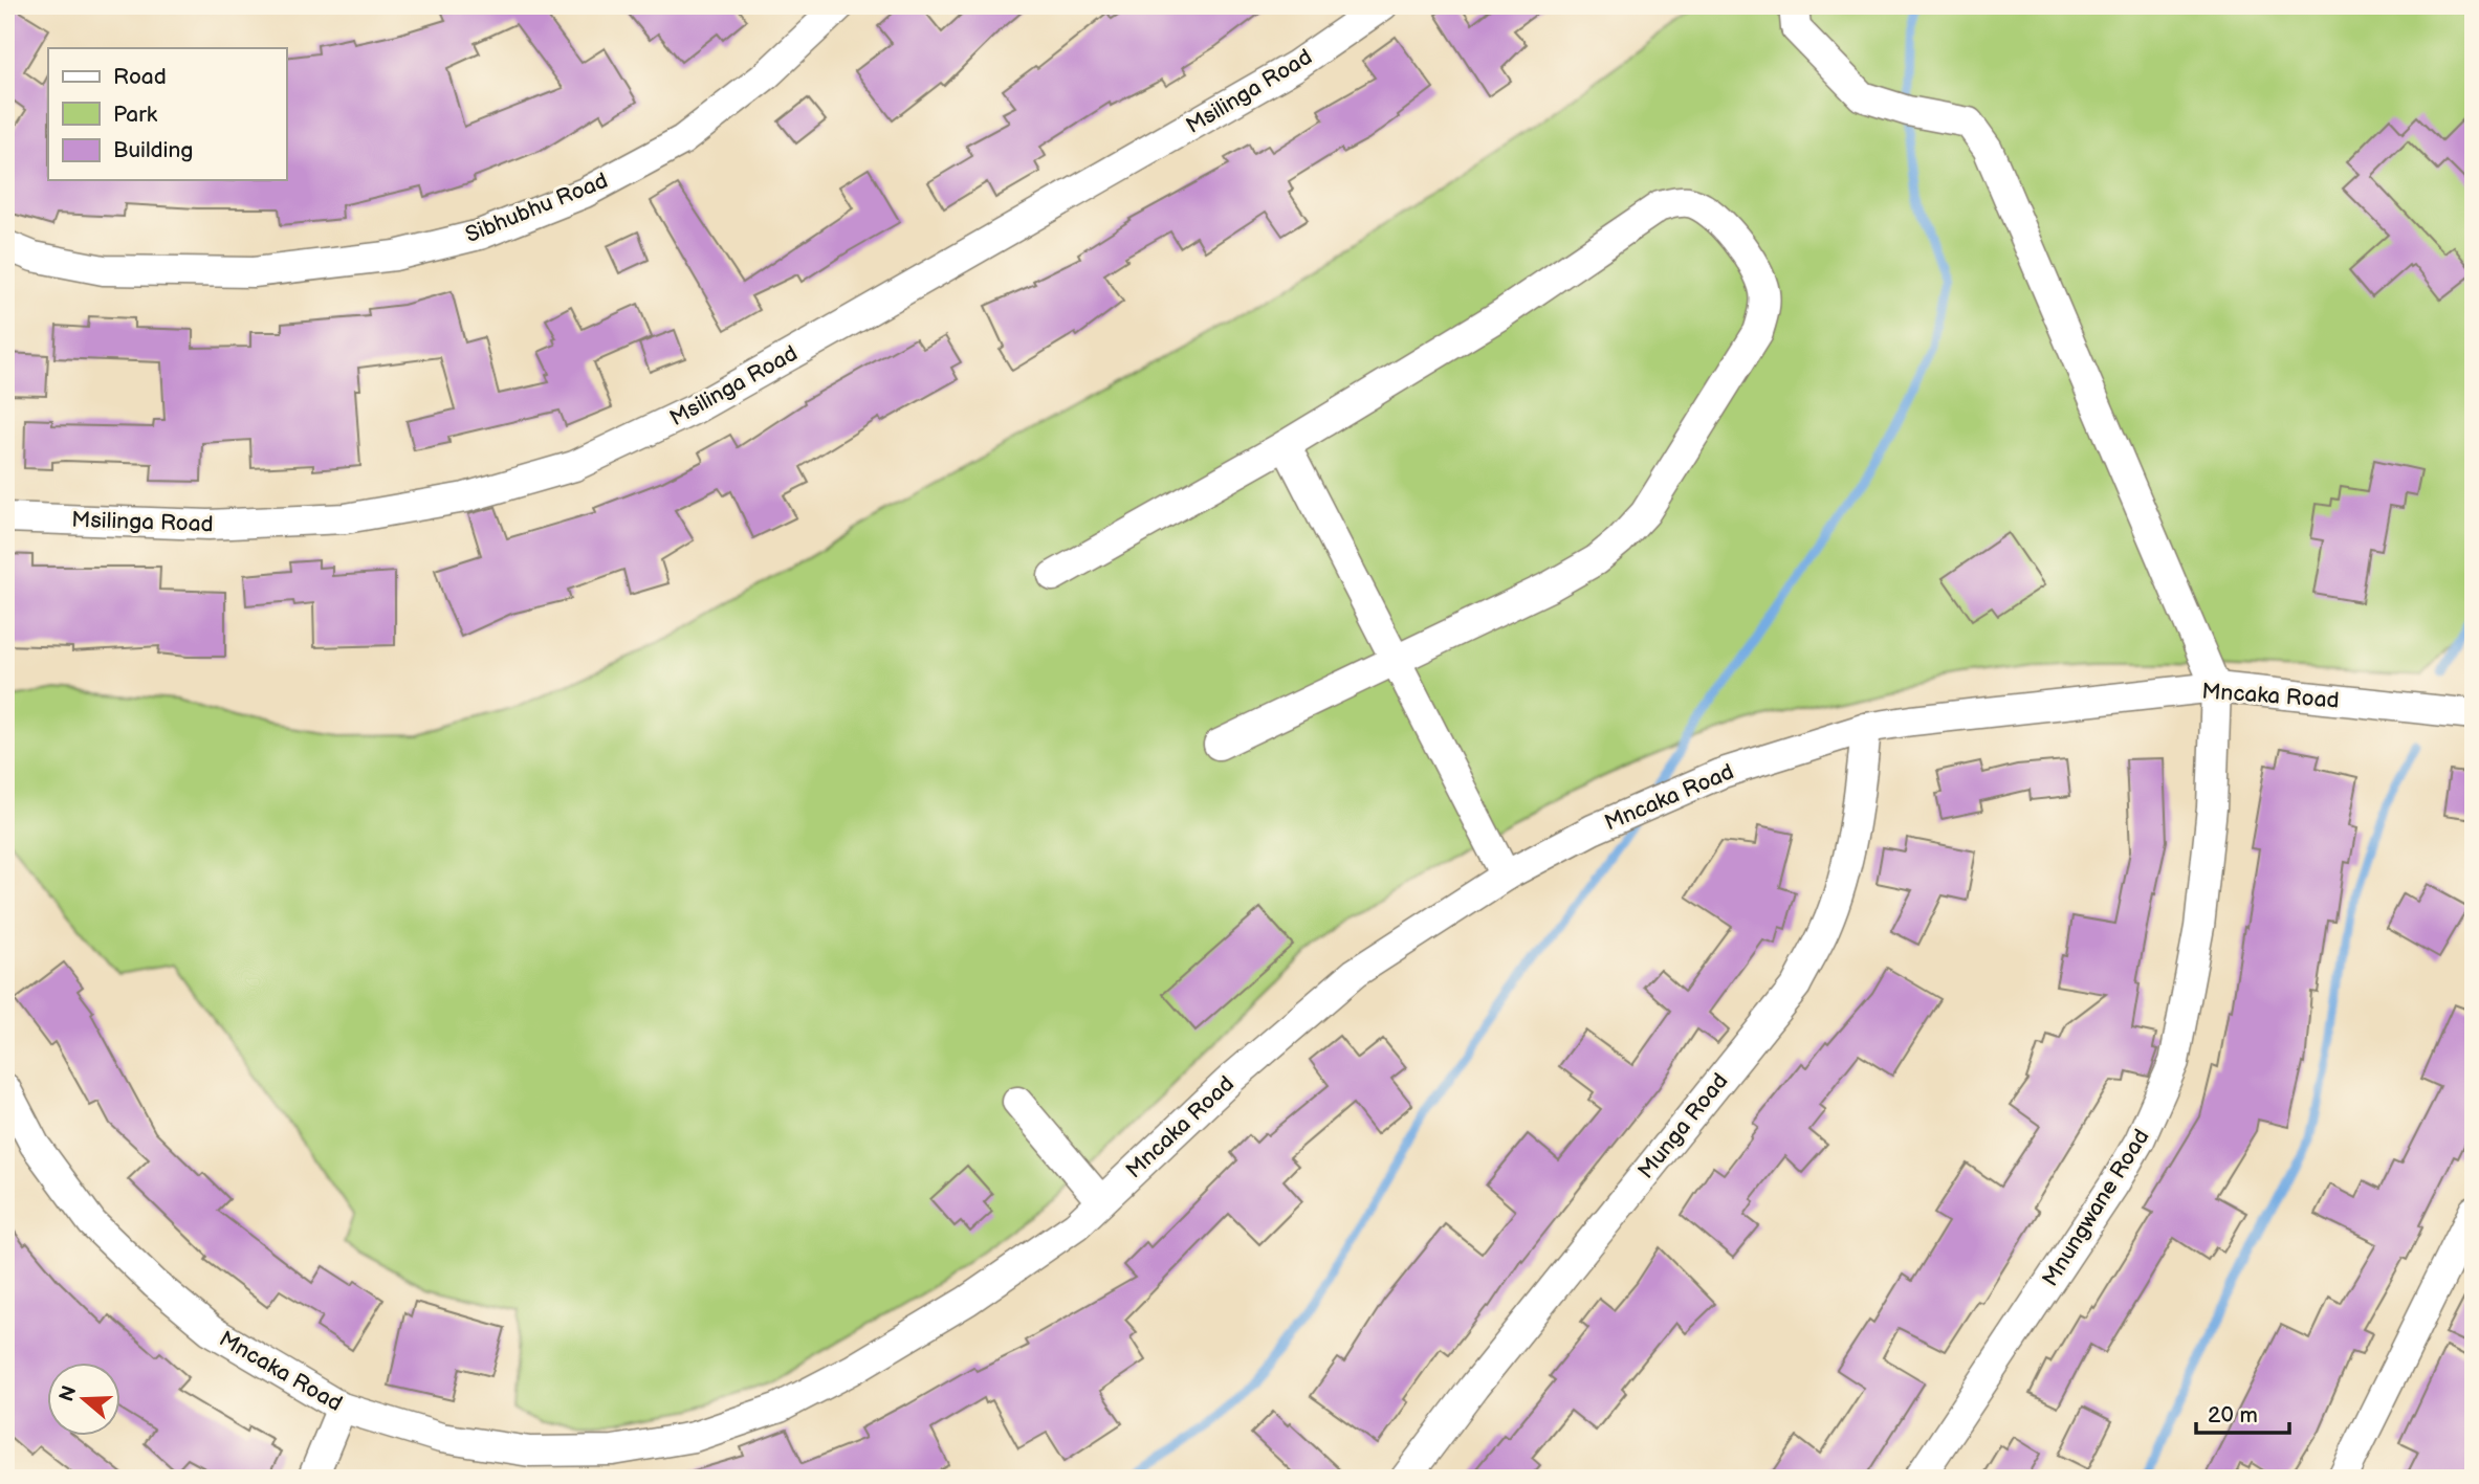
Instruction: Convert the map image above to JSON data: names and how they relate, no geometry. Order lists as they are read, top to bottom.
{
  "streets": {
    "street": [
      "Msilinga Road",
      "Sibhubhu Road",
      "Mncaka Road",
      "Munga Road",
      "Mnungwane Road"
    ]
  },
  "crossings": [
    ["Mncaka Road", "Munga Road"],
    ["Mncaka Road", "Mnungwane Road"]
  ],
  "legend": ["Road", "Park", "Building"],
  "scale_bar": "20 m",
  "north": "left"
}
